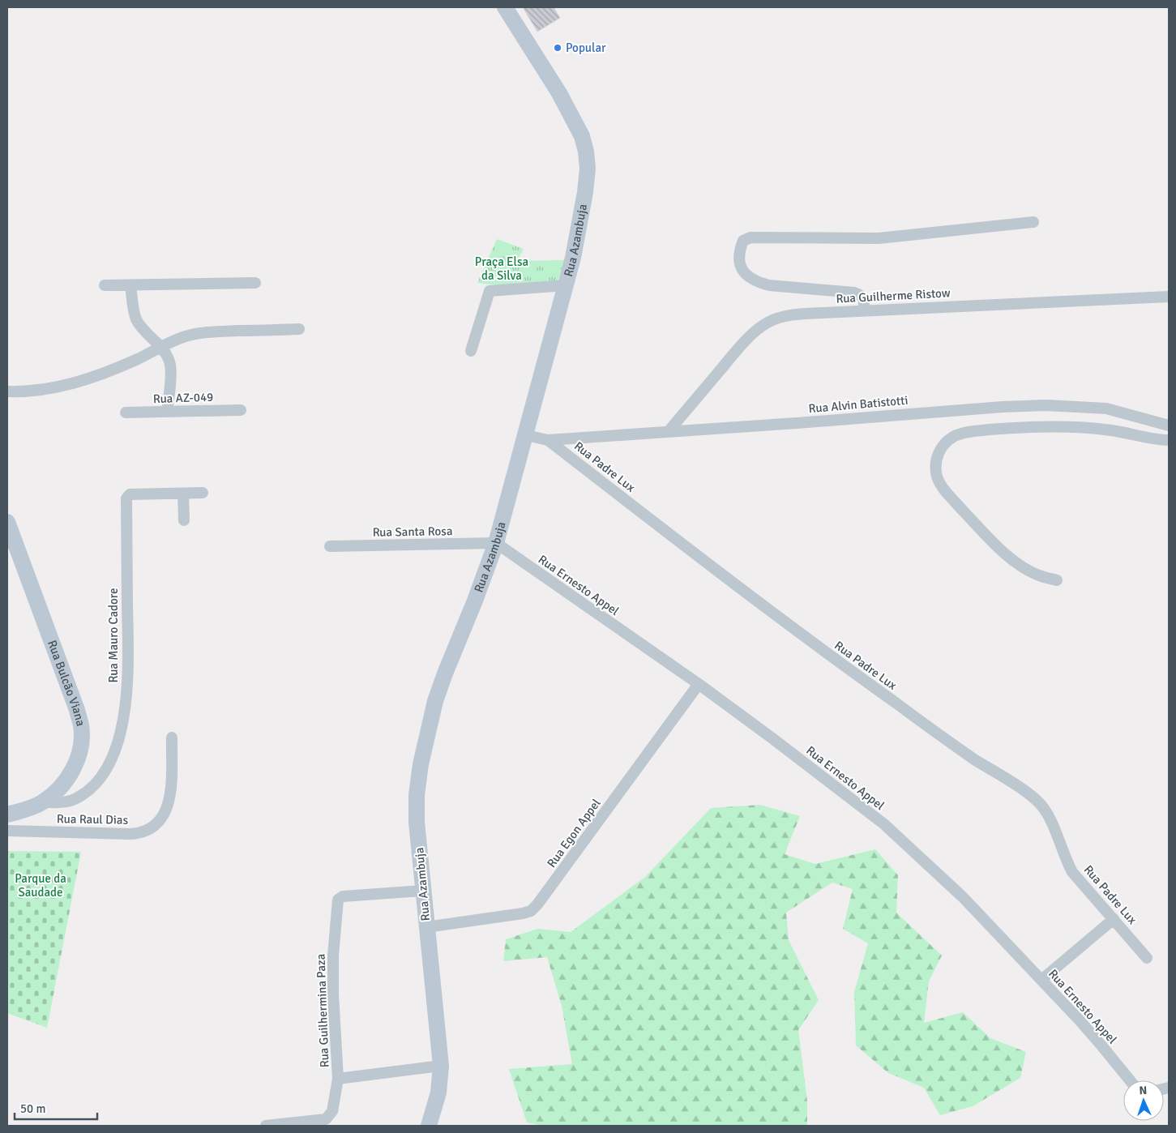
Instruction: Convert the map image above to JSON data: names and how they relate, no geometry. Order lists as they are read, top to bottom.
{
  "streets": {
    "main road": ["Rua Azambuja", "Rua Bulcão Viana"],
    "street": [
      "Rua Guilherme Ristow",
      "Rua AZ-049",
      "Rua Alvin Batistotti",
      "Rua Padre Lux",
      "Rua Santa Rosa",
      "Rua Ernesto Appel",
      "Rua Mauro Cadore",
      "Rua Raul Dias",
      "Rua Egon Appel",
      "Rua Guilhermina Paza"
    ]
  },
  "crossings": [
    ["Rua Azambuja", "Rua Padre Lux"],
    ["Rua Azambuja", "Rua Santa Rosa"],
    ["Rua Azambuja", "Rua Ernesto Appel"],
    ["Rua Azambuja", "Rua Egon Appel"],
    ["Rua Azambuja", "Rua Guilhermina Paza"],
    ["Rua Guilherme Ristow", "Rua Alvin Batistotti"],
    ["Rua Alvin Batistotti", "Rua Padre Lux"],
    ["Rua Santa Rosa", "Rua Ernesto Appel"],
    ["Rua Ernesto Appel", "Rua Egon Appel"],
    ["Rua Mauro Cadore", "Rua Bulcão Viana"]
  ],
  "parks": ["Praça Elsa da Silva", "Parque da Saudade"],
  "places": ["Popular"],
  "scale_bar": "50 m",
  "north": "top"
}
